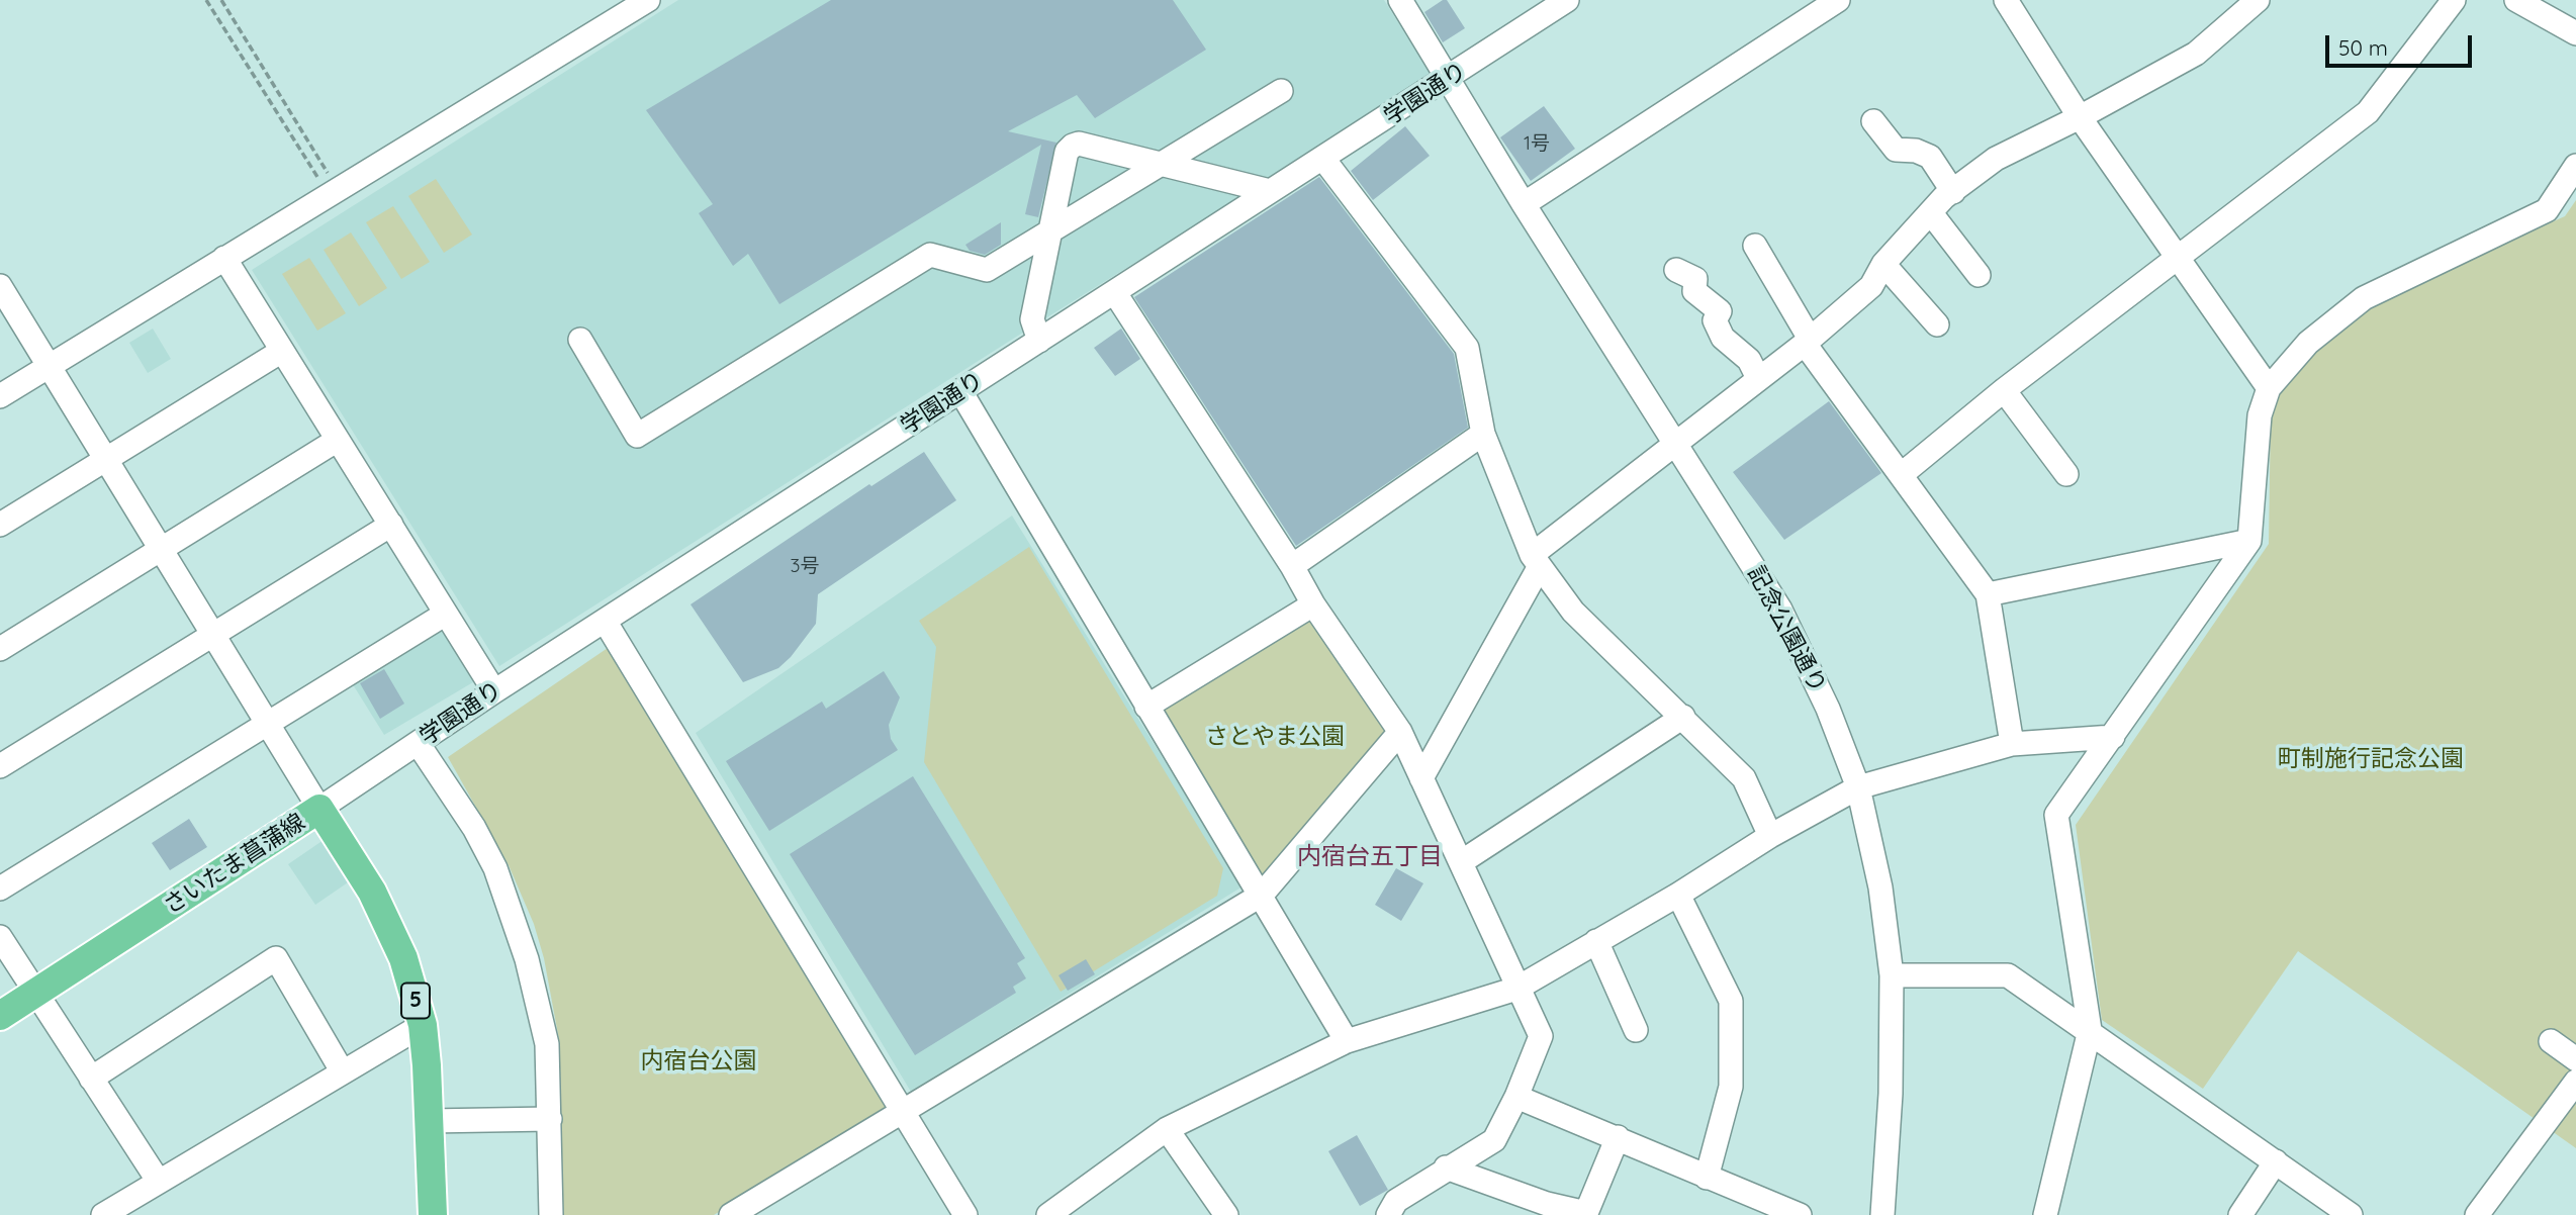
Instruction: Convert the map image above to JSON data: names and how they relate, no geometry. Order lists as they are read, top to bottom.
{
  "streets": {
    "main road": ["さいたま菖蒲線", "5"],
    "street": ["学園通り", "記念公園通り"]
  },
  "crossings": [
    ["学園通り", "記念公園通り"],
    ["学園通り", "さいたま菖蒲線"]
  ],
  "districts": ["内宿台五丁目"],
  "parks": ["さとやま公園", "町制施行記念公園", "内宿台公園"],
  "house_numbers": ["1号", "3号"],
  "scale_bar": "50 m"
}
